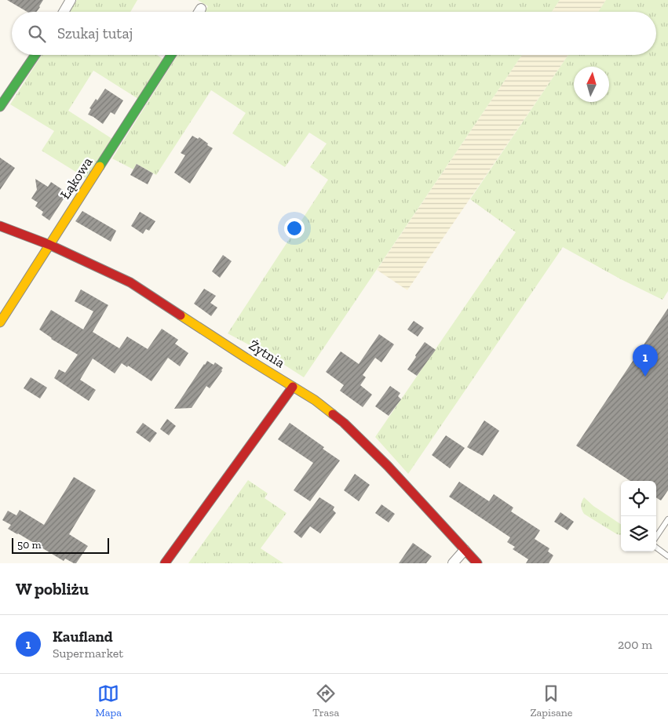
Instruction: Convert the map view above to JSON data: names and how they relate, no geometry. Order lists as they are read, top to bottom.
{
  "streets": {
    "street": ["Łąkowa", "Żytnia"]
  },
  "crossings": [
    ["Łąkowa", "Żytnia"]
  ],
  "scale_bar": "50 m",
  "north": "top",
  "page": {
    "search": "Szukaj tutaj",
    "pins": "1",
    "scale": "50 m",
    "heading": "W pobliżu",
    "list": [
      {
        "mark": "1",
        "name": "Kaufland",
        "note": "Supermarket",
        "value": "200 m"
      }
    ],
    "nav": ["Mapa", "Trasa", "Zapisane"]
  }
}
